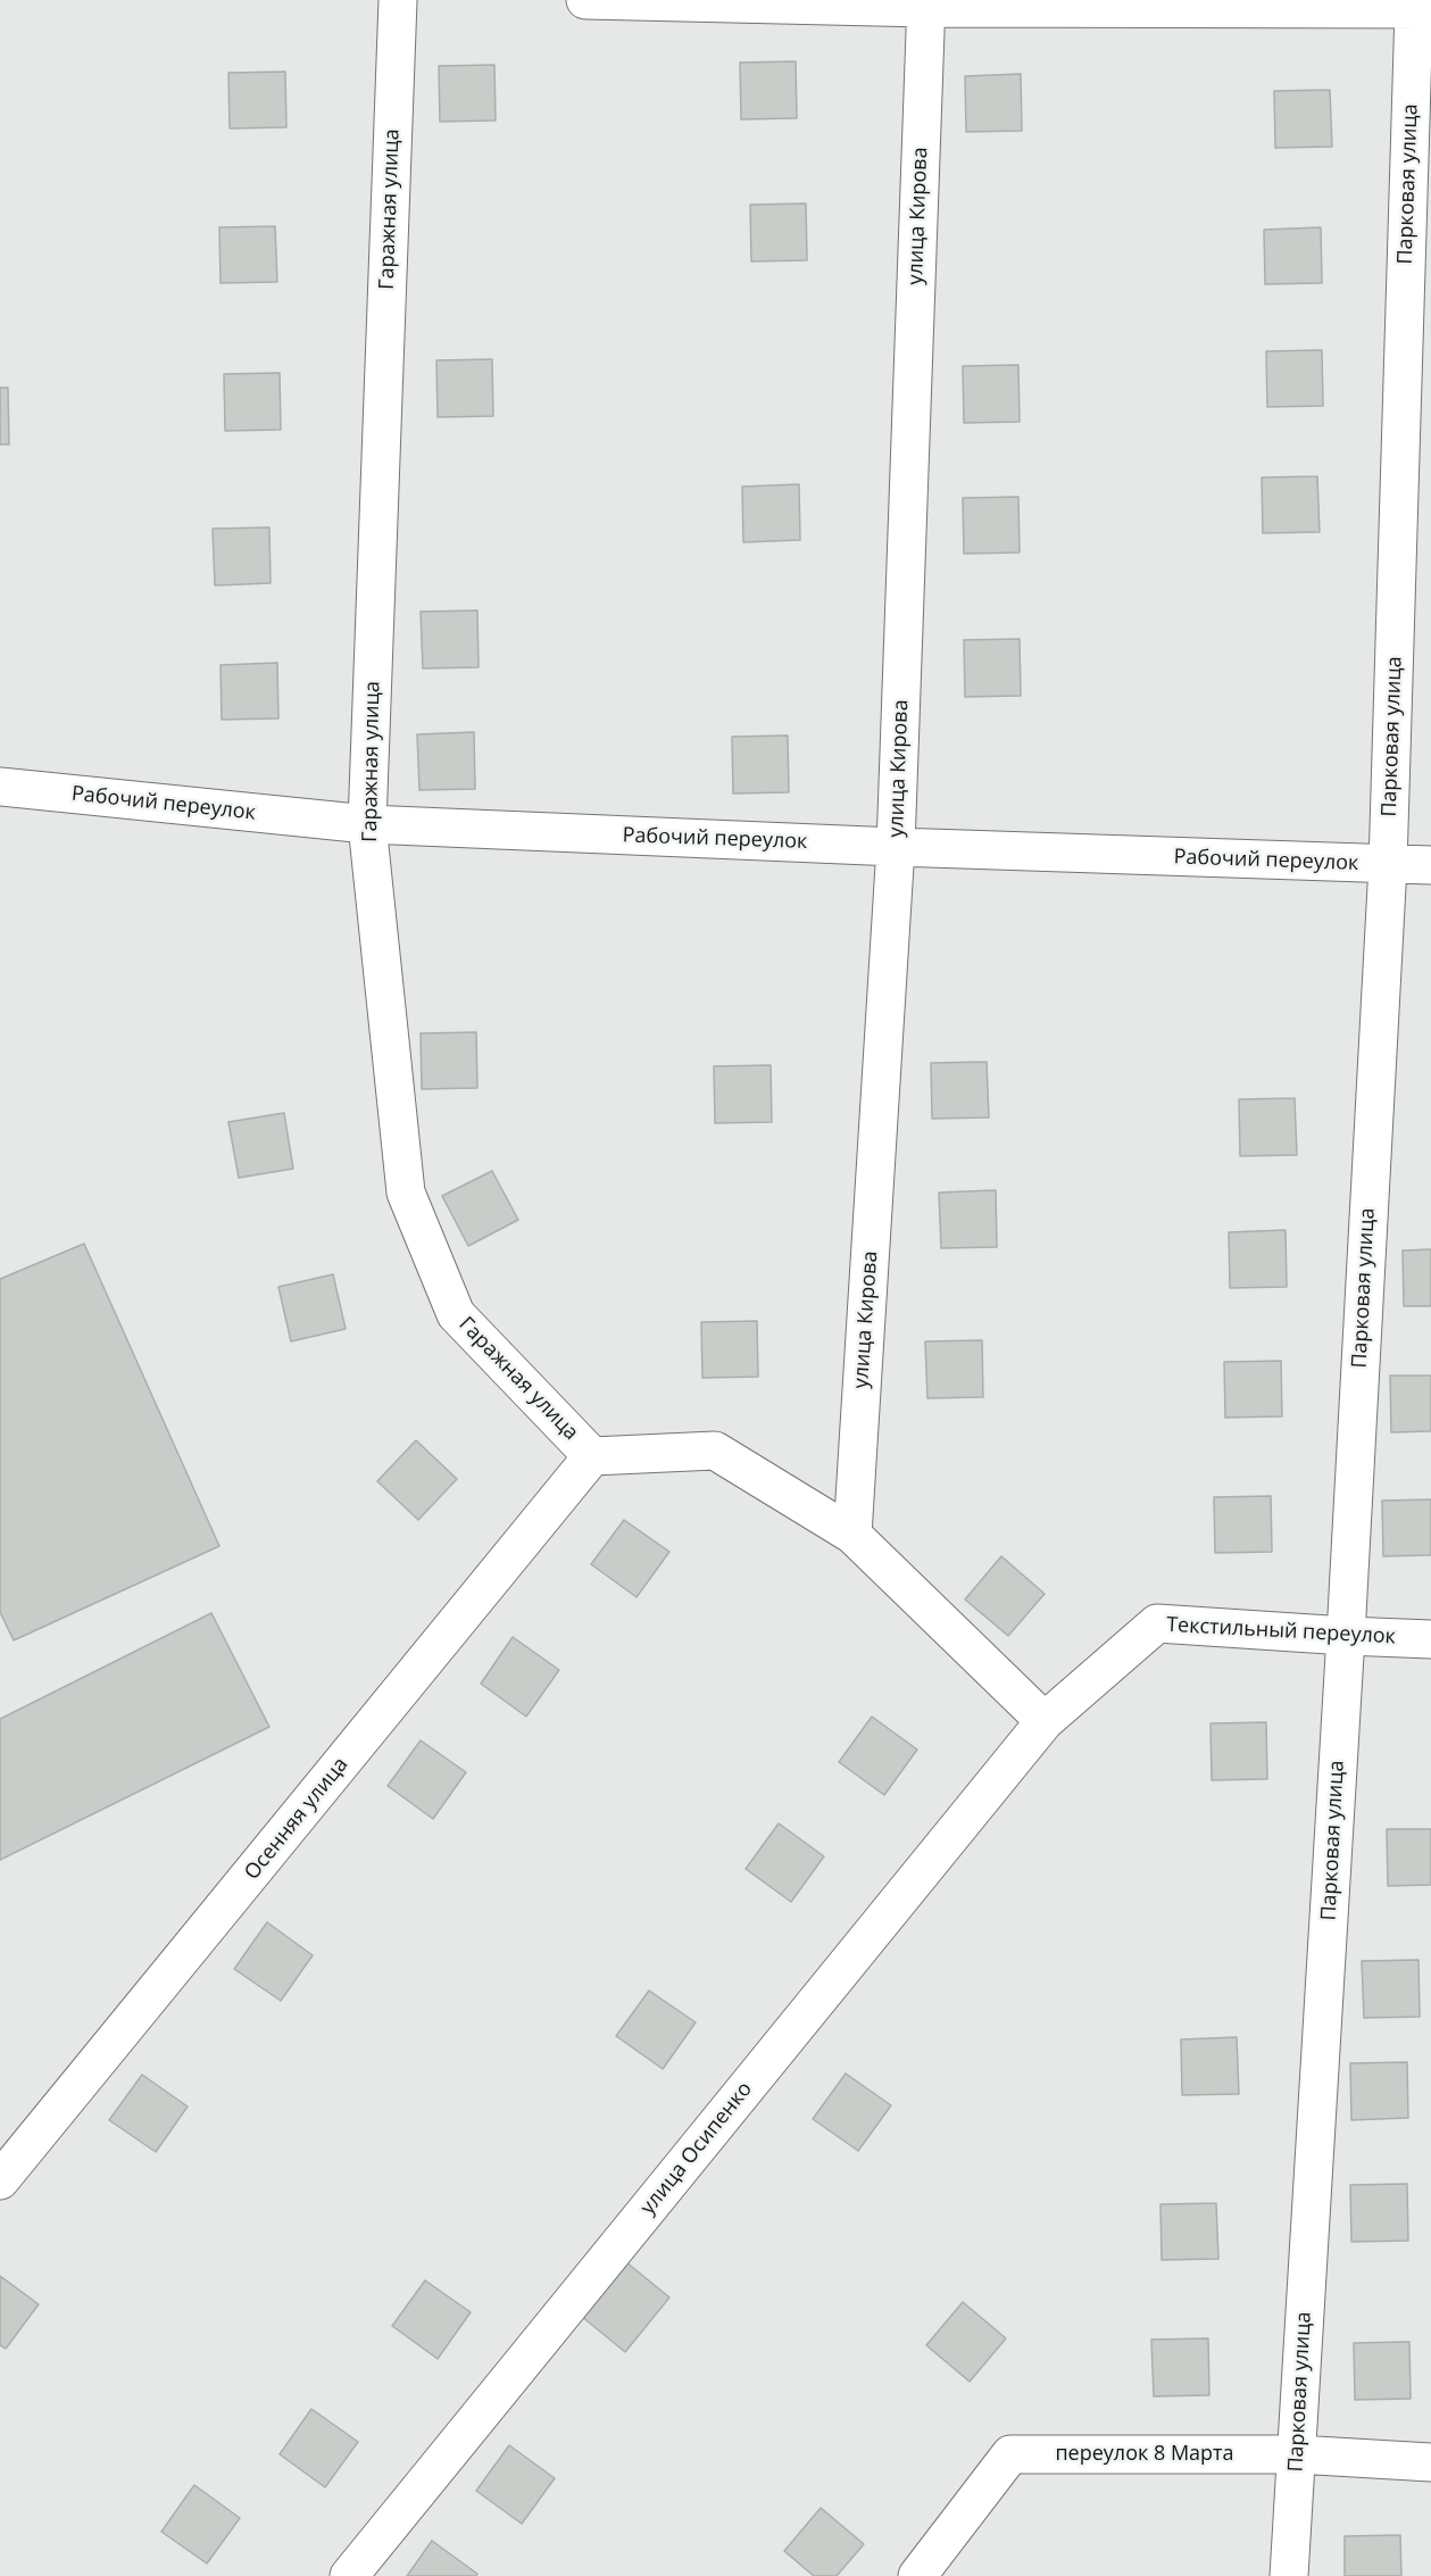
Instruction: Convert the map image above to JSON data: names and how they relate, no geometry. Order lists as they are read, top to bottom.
{
  "streets": {
    "street": [
      "Парковая улица",
      "Гаражная улица",
      "улица Кирова",
      "Рабочий переулок",
      "Текстильный переулок",
      "Осенняя улица",
      "улица Осипенко",
      "переулок 8 Марта"
    ]
  },
  "crossings": [
    ["Парковая улица", "Рабочий переулок"],
    ["Парковая улица", "Текстильный переулок"],
    ["Парковая улица", "переулок 8 Марта"],
    ["Гаражная улица", "Рабочий переулок"],
    ["Гаражная улица", "Осенняя улица"],
    ["улица Кирова", "Рабочий переулок"],
    ["Текстильный переулок", "улица Осипенко"]
  ]
}
